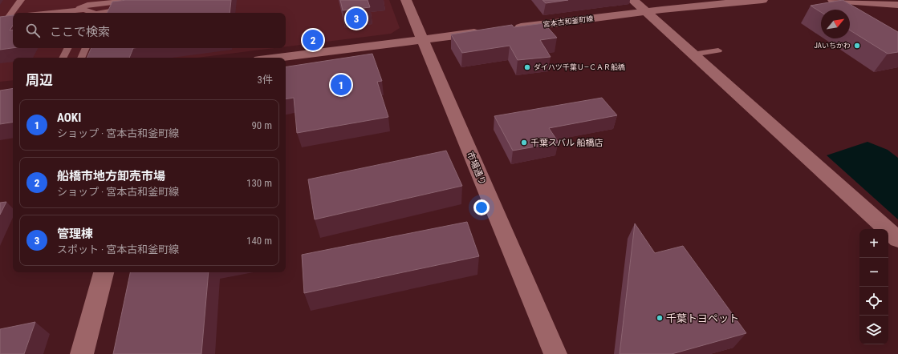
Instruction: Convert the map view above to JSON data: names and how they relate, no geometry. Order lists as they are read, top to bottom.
{
  "streets": {
    "street": ["宮本古和釜町線", "市場通り"]
  },
  "places": [
    "JAいちかわ",
    "ダイハツ千葉Ｕ―ＣＡＲ船橋",
    "千葉スバル 船橋店",
    "千葉トヨペット"
  ],
  "north": "top right",
  "page": {
    "pins": ["3", "2", "1"],
    "search": "ここで検索",
    "heading": ["周辺", "3件"],
    "list": [
      {
        "mark": "1",
        "name": "AOKI",
        "note": "ショップ · 宮本古和釜町線",
        "value": "90 m"
      },
      {
        "mark": "2",
        "name": "船橋市地方卸売市場",
        "note": "ショップ · 宮本古和釜町線",
        "value": "130 m"
      },
      {
        "mark": "3",
        "name": "管理棟",
        "note": "スポット · 宮本古和釜町線",
        "value": "140 m"
      }
    ],
    "map_buttons": ["+", "−"]
  }
}
